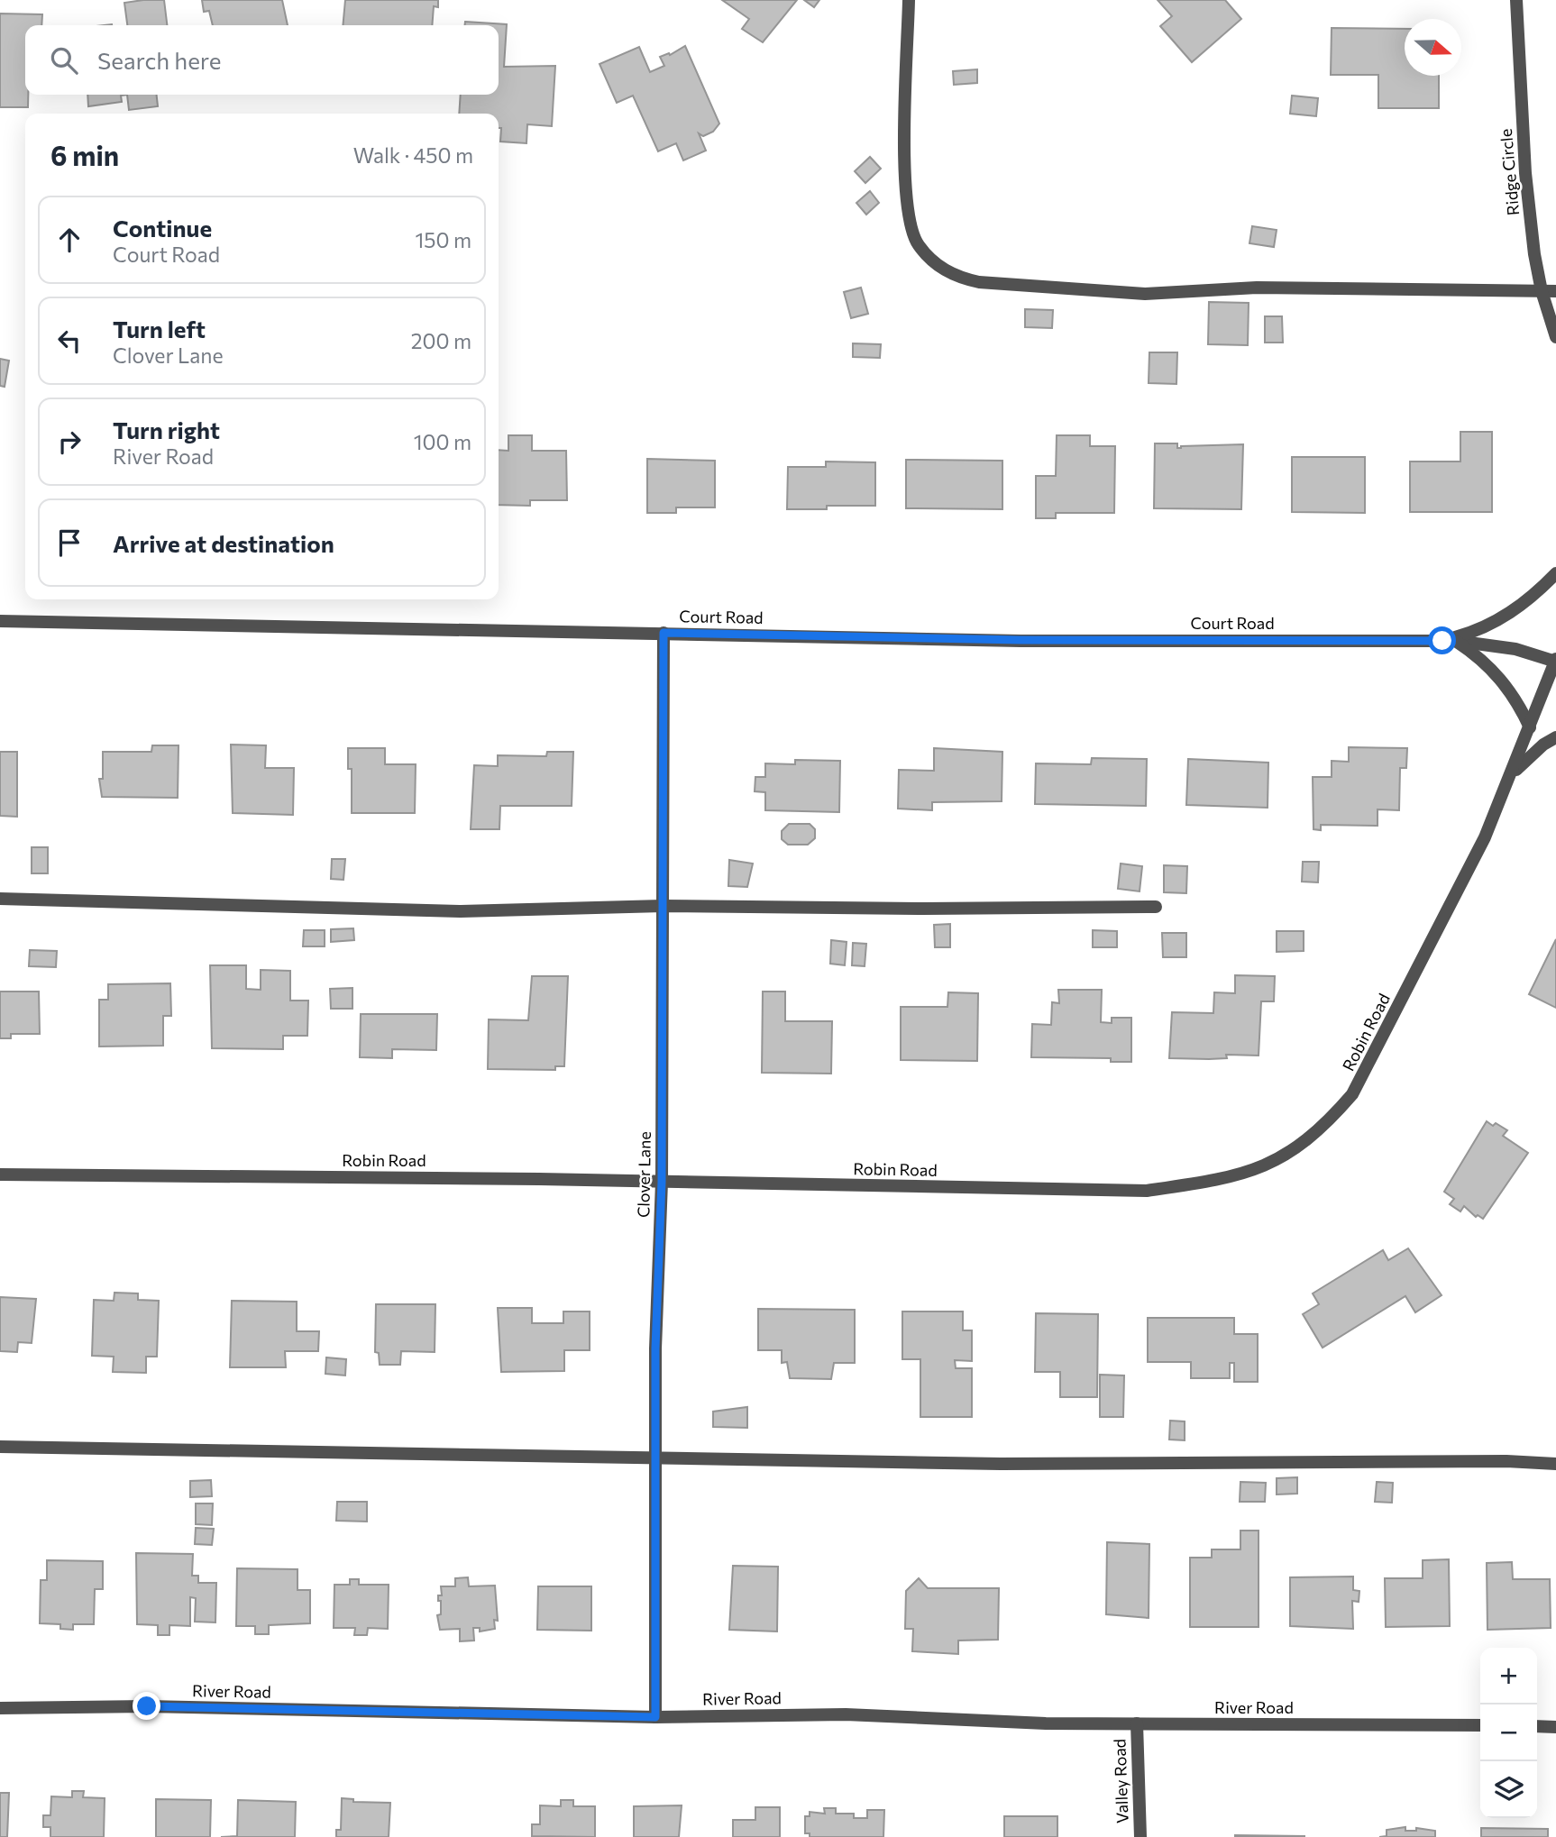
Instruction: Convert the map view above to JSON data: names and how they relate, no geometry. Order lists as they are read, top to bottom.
{
  "streets": {
    "street": [
      "Ridge Circle",
      "Court Road",
      "Robin Road",
      "Clover Lane",
      "River Road",
      "Valley Road"
    ]
  },
  "crossings": [
    ["Court Road", "Robin Road"],
    ["Court Road", "Clover Lane"],
    ["Robin Road", "Clover Lane"],
    ["Clover Lane", "River Road"],
    ["River Road", "Valley Road"]
  ],
  "north": "right",
  "page": {
    "search": "Search here",
    "heading": ["6 min", "Walk · 450 m"],
    "list": [
      ["Continue", "Court Road", "150 m"],
      ["Turn left", "Clover Lane", "200 m"],
      ["Turn right", "River Road", "100 m"],
      "Arrive at destination"
    ],
    "map_buttons": ["+", "−"]
  }
}
